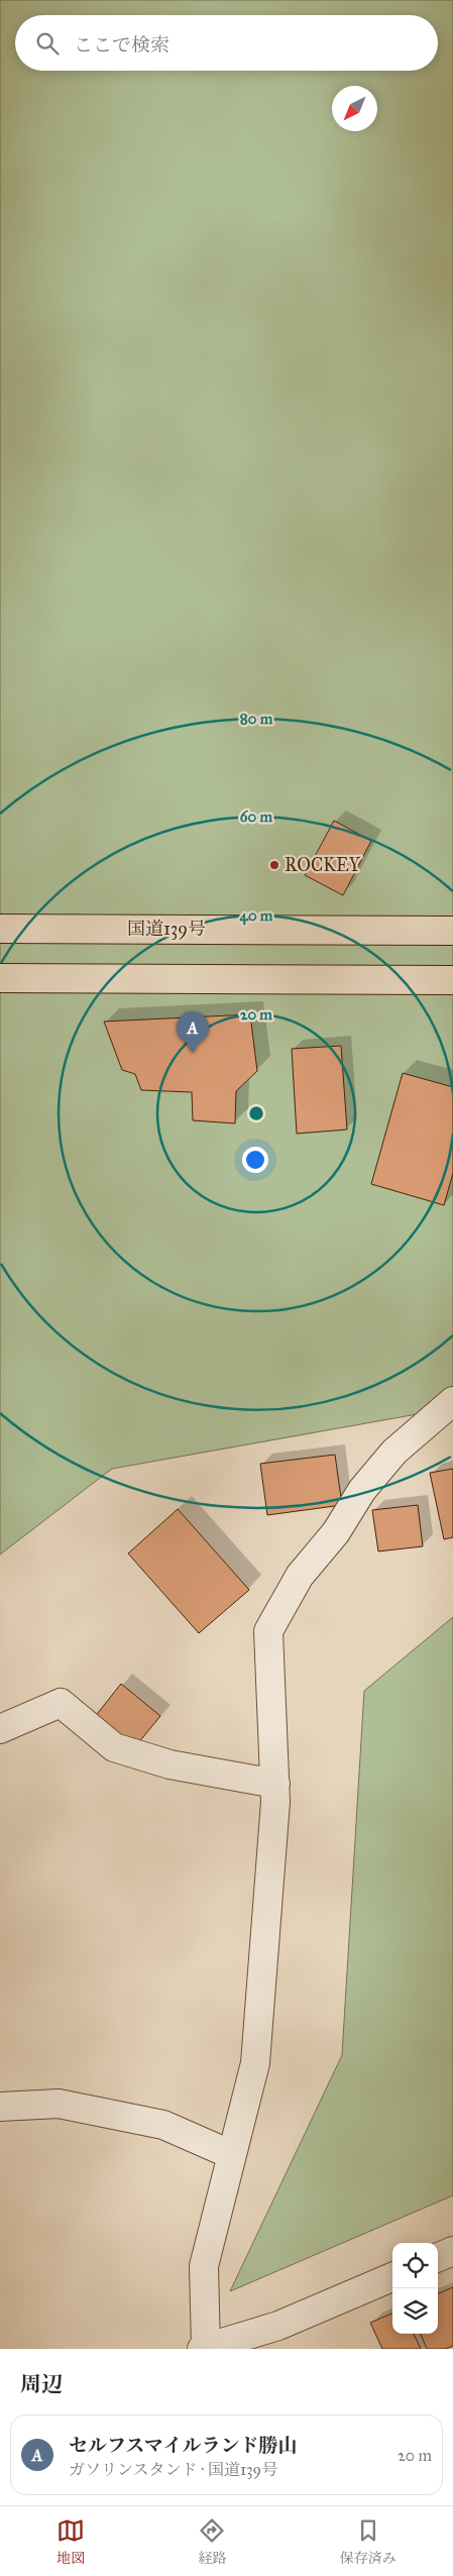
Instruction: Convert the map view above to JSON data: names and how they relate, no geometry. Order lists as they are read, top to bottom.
{
  "streets": {
    "highway": ["国道139号"]
  },
  "places": ["ROCKEY"],
  "north": "bottom left",
  "page": {
    "search": "ここで検索",
    "pins": "A",
    "heading": "周辺",
    "list": [
      {
        "mark": "A",
        "name": "セルフスマイルランド勝山",
        "note": "ガソリンスタンド · 国道139号",
        "value": "20 m"
      }
    ],
    "nav": ["地図", "経路", "保存済み"]
  },
  "rings": [
    "80 m",
    "60 m",
    "40 m",
    "20 m"
  ]
}
